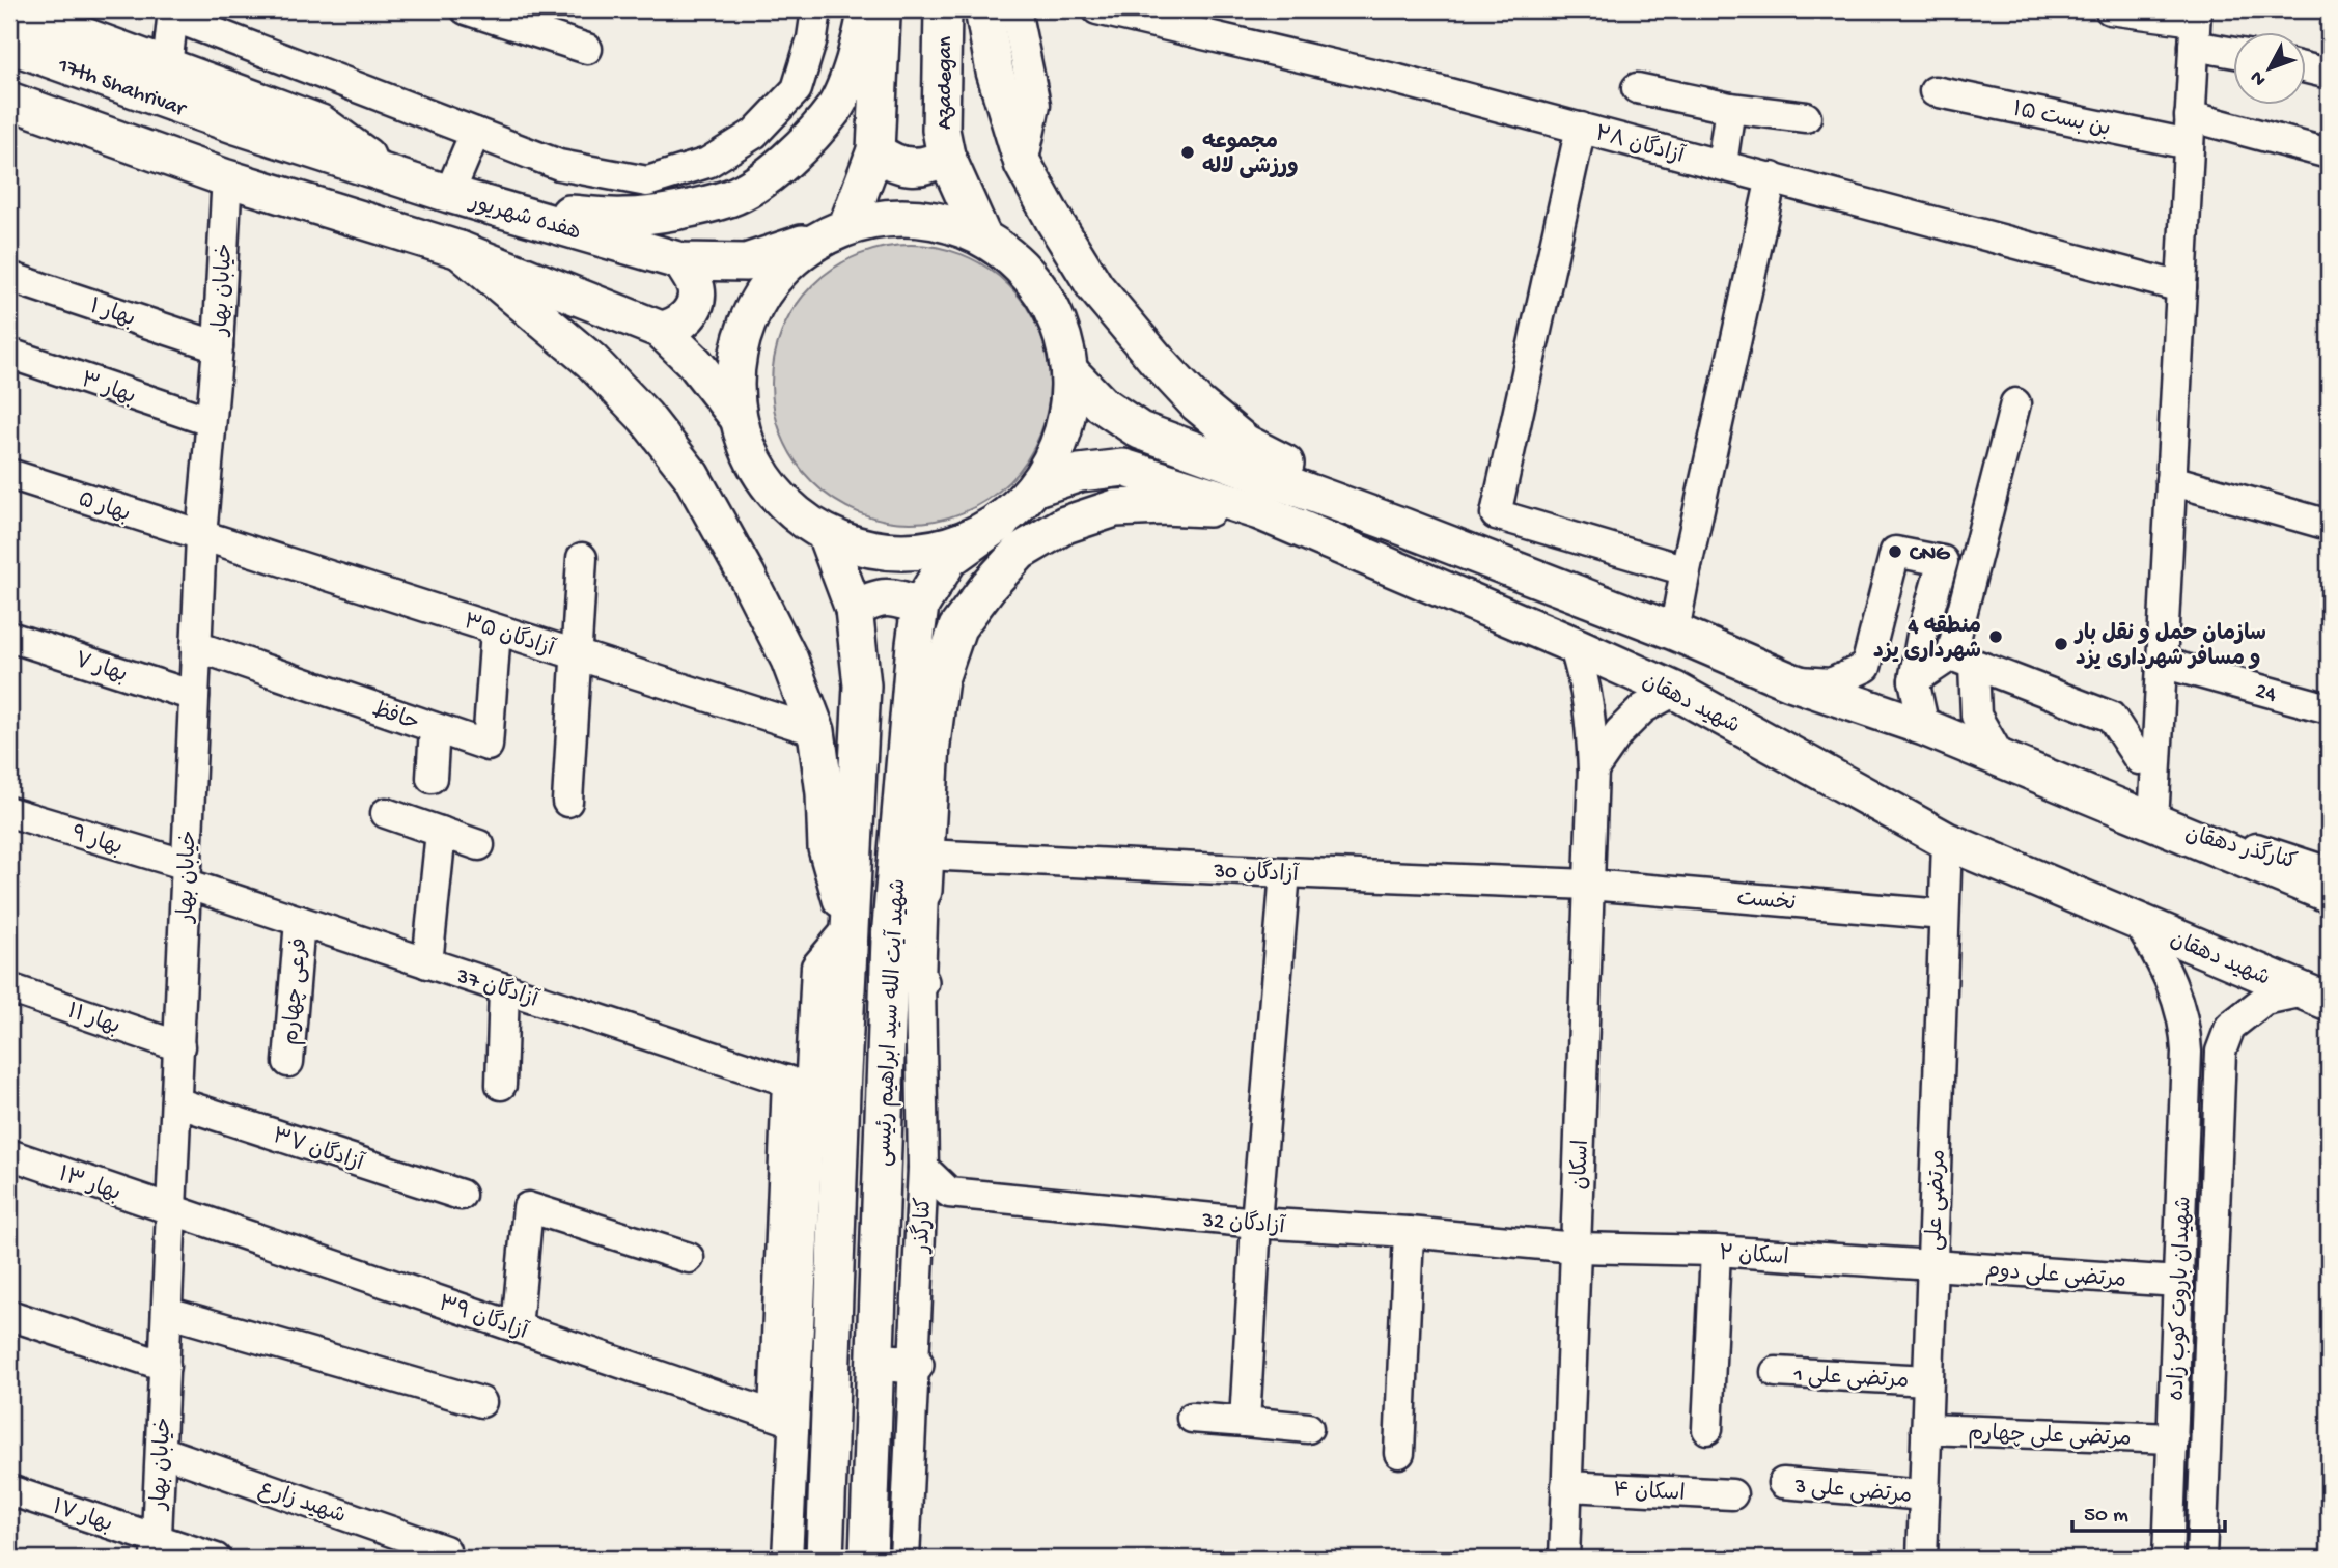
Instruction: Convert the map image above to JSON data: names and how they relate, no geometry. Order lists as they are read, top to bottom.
{
  "streets": {
    "main road": [
      "Azadegan",
      "17th Shahrivar",
      "هفده شهریور",
      "شهید دهقان",
      "شهید آیت الله سید ابراهیم رئیسی"
    ],
    "street": [
      "بن بست ۱۵",
      "۲۸ آزادگان",
      "خیابان بهار",
      "بهار ۱",
      "بهار ۳",
      "بهار ۵",
      "آزادگان ۳۵",
      "بهار ۷",
      "24",
      "حافظ",
      "بهار ۹",
      "کنارگذر دهقان",
      "آزادگان 30",
      "نخست",
      "آزادگان 37",
      "فرعی چهارم",
      "بهار ۱۱",
      "آزادگان ۳۷",
      "اسکان",
      "بهار ۱۳",
      "مرتضی علی",
      "آزادگان 32",
      "کنارگذر",
      "اسکان ۲",
      "مرتضی علی دوم",
      "شهیدان باروت کوب زاده",
      "آزادگان ۳۹",
      "مرتضی علی 1",
      "مرتضی علی چهارم",
      "مرتضی علی 3",
      "اسکان ۴",
      "شهید زارع",
      "بهار ۱۷"
    ]
  },
  "crossings": [
    ["Azadegan", "هفده شهریور"],
    ["17th Shahrivar", "هفده شهریور"],
    ["خیابان بهار", "بهار ۱"],
    ["خیابان بهار", "بهار ۳"],
    ["خیابان بهار", "بهار ۵"],
    ["خیابان بهار", "آزادگان ۳۵"],
    ["خیابان بهار", "بهار ۷"],
    ["خیابان بهار", "حافظ"],
    ["خیابان بهار", "بهار ۹"],
    ["خیابان بهار", "آزادگان 37"],
    ["خیابان بهار", "بهار ۱۱"],
    ["خیابان بهار", "آزادگان ۳۷"],
    ["خیابان بهار", "بهار ۱۳"],
    ["خیابان بهار", "آزادگان ۳۹"],
    ["خیابان بهار", "شهید زارع"],
    ["خیابان بهار", "بهار ۱۷"],
    ["بهار ۵", "آزادگان ۳۵"],
    ["آزادگان ۳۵", "حافظ"],
    ["شهید دهقان", "اسکان"],
    ["شهید دهقان", "مرتضی علی"],
    ["شهید دهقان", "شهیدان باروت کوب زاده"],
    ["بهار ۹", "آزادگان 37"],
    ["آزادگان 30", "نخست"],
    ["آزادگان 30", "اسکان"],
    ["نخست", "اسکان"],
    ["نخست", "مرتضی علی"],
    ["آزادگان 37", "فرعی چهارم"],
    ["اسکان", "آزادگان 32"],
    ["اسکان", "اسکان ۲"],
    ["اسکان", "اسکان ۴"],
    ["بهار ۱۳", "آزادگان ۳۹"],
    ["مرتضی علی", "اسکان ۲"],
    ["مرتضی علی", "مرتضی علی دوم"],
    ["مرتضی علی", "مرتضی علی 1"],
    ["مرتضی علی", "مرتضی علی چهارم"],
    ["مرتضی علی", "مرتضی علی 3"],
    ["آزادگان 32", "کنارگذر"],
    ["آزادگان 32", "اسکان ۲"],
    ["اسکان ۲", "مرتضی علی دوم"],
    ["مرتضی علی دوم", "شهیدان باروت کوب زاده"],
    ["شهیدان باروت کوب زاده", "مرتضی علی چهارم"]
  ],
  "places": [
    "مجموعه ورزشی لاله",
    "CNG",
    "منطقه 4 شهرداری یزد",
    "سازمان حمل و نقل بار و مسافر شهرداری یزد"
  ],
  "scale_bar": "50 m",
  "north": "bottom left"
}
